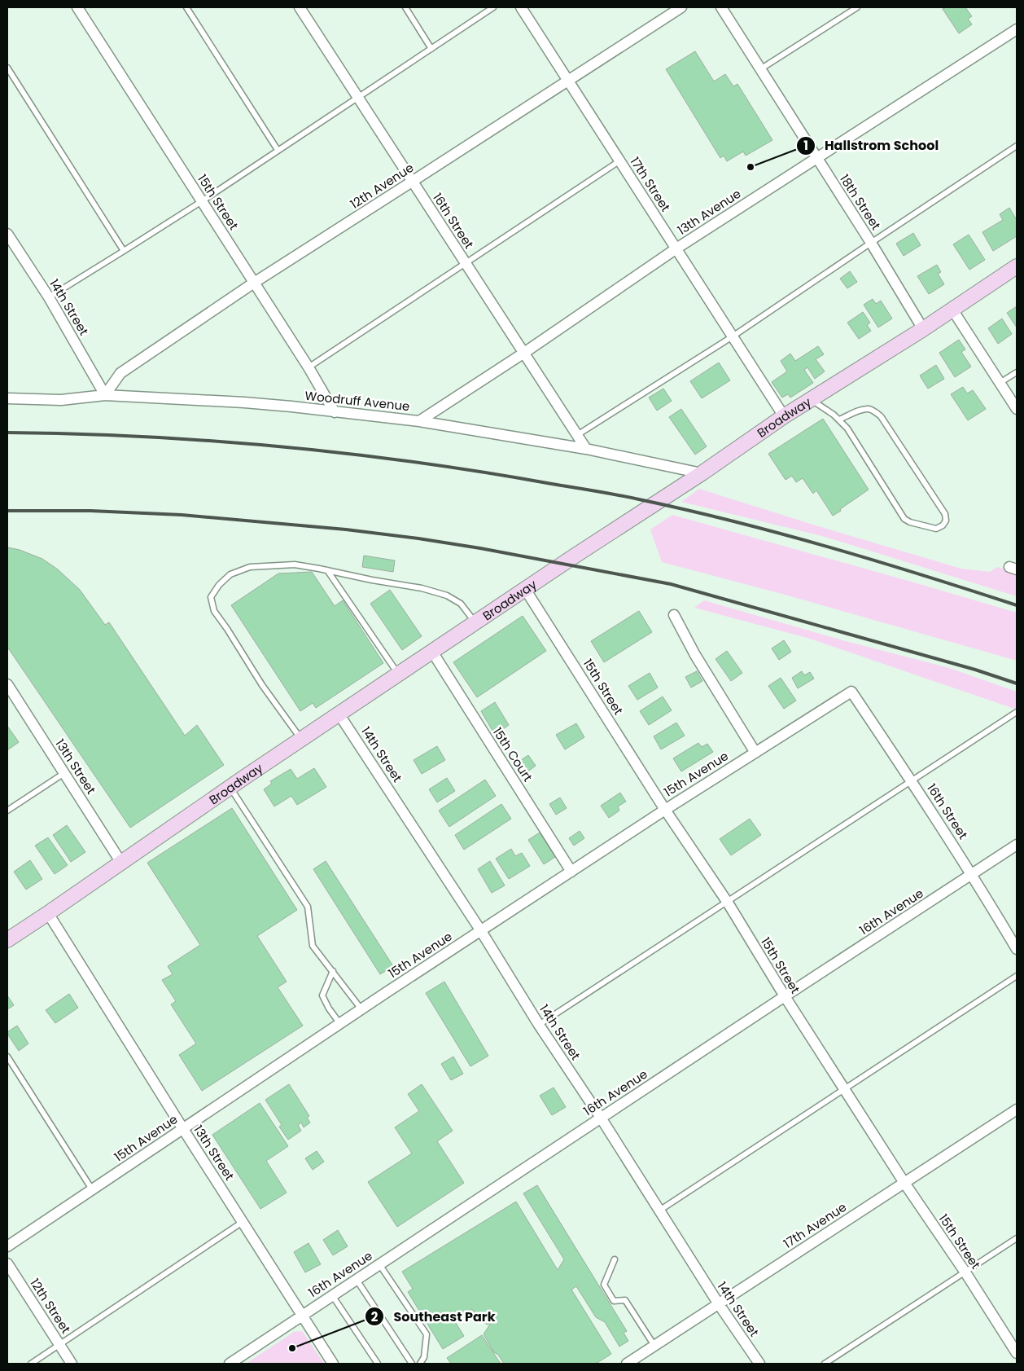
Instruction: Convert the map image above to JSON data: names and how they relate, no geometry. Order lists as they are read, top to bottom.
{
  "streets": {
    "main road": ["Broadway"],
    "street": [
      "17th Street",
      "12th Avenue",
      "15th Street",
      "18th Street",
      "13th Avenue",
      "16th Street",
      "14th Street",
      "Woodruff Avenue",
      "15th Court",
      "13th Street",
      "15th Avenue",
      "16th Avenue",
      "17th Avenue",
      "12th Street"
    ]
  },
  "crossings": [
    ["17th Street", "12th Avenue"],
    ["17th Street", "13th Avenue"],
    ["17th Street", "Broadway"],
    ["12th Avenue", "15th Street"],
    ["12th Avenue", "16th Street"],
    ["12th Avenue", "14th Street"],
    ["12th Avenue", "Woodruff Avenue"],
    ["15th Street", "Woodruff Avenue"],
    ["15th Street", "Broadway"],
    ["15th Street", "15th Avenue"],
    ["15th Street", "16th Avenue"],
    ["15th Street", "17th Avenue"],
    ["18th Street", "13th Avenue"],
    ["18th Street", "Broadway"],
    ["13th Avenue", "16th Street"],
    ["13th Avenue", "Woodruff Avenue"],
    ["16th Street", "Woodruff Avenue"],
    ["16th Street", "15th Avenue"],
    ["16th Street", "16th Avenue"],
    ["14th Street", "Woodruff Avenue"],
    ["14th Street", "Broadway"],
    ["14th Street", "15th Avenue"],
    ["14th Street", "16th Avenue"],
    ["14th Street", "17th Avenue"],
    ["Woodruff Avenue", "Broadway"],
    ["Broadway", "15th Court"],
    ["Broadway", "13th Street"],
    ["15th Court", "15th Avenue"],
    ["13th Street", "15th Avenue"],
    ["13th Street", "16th Avenue"]
  ],
  "places": ["Hallstrom School", "Southeast Park"]
}
